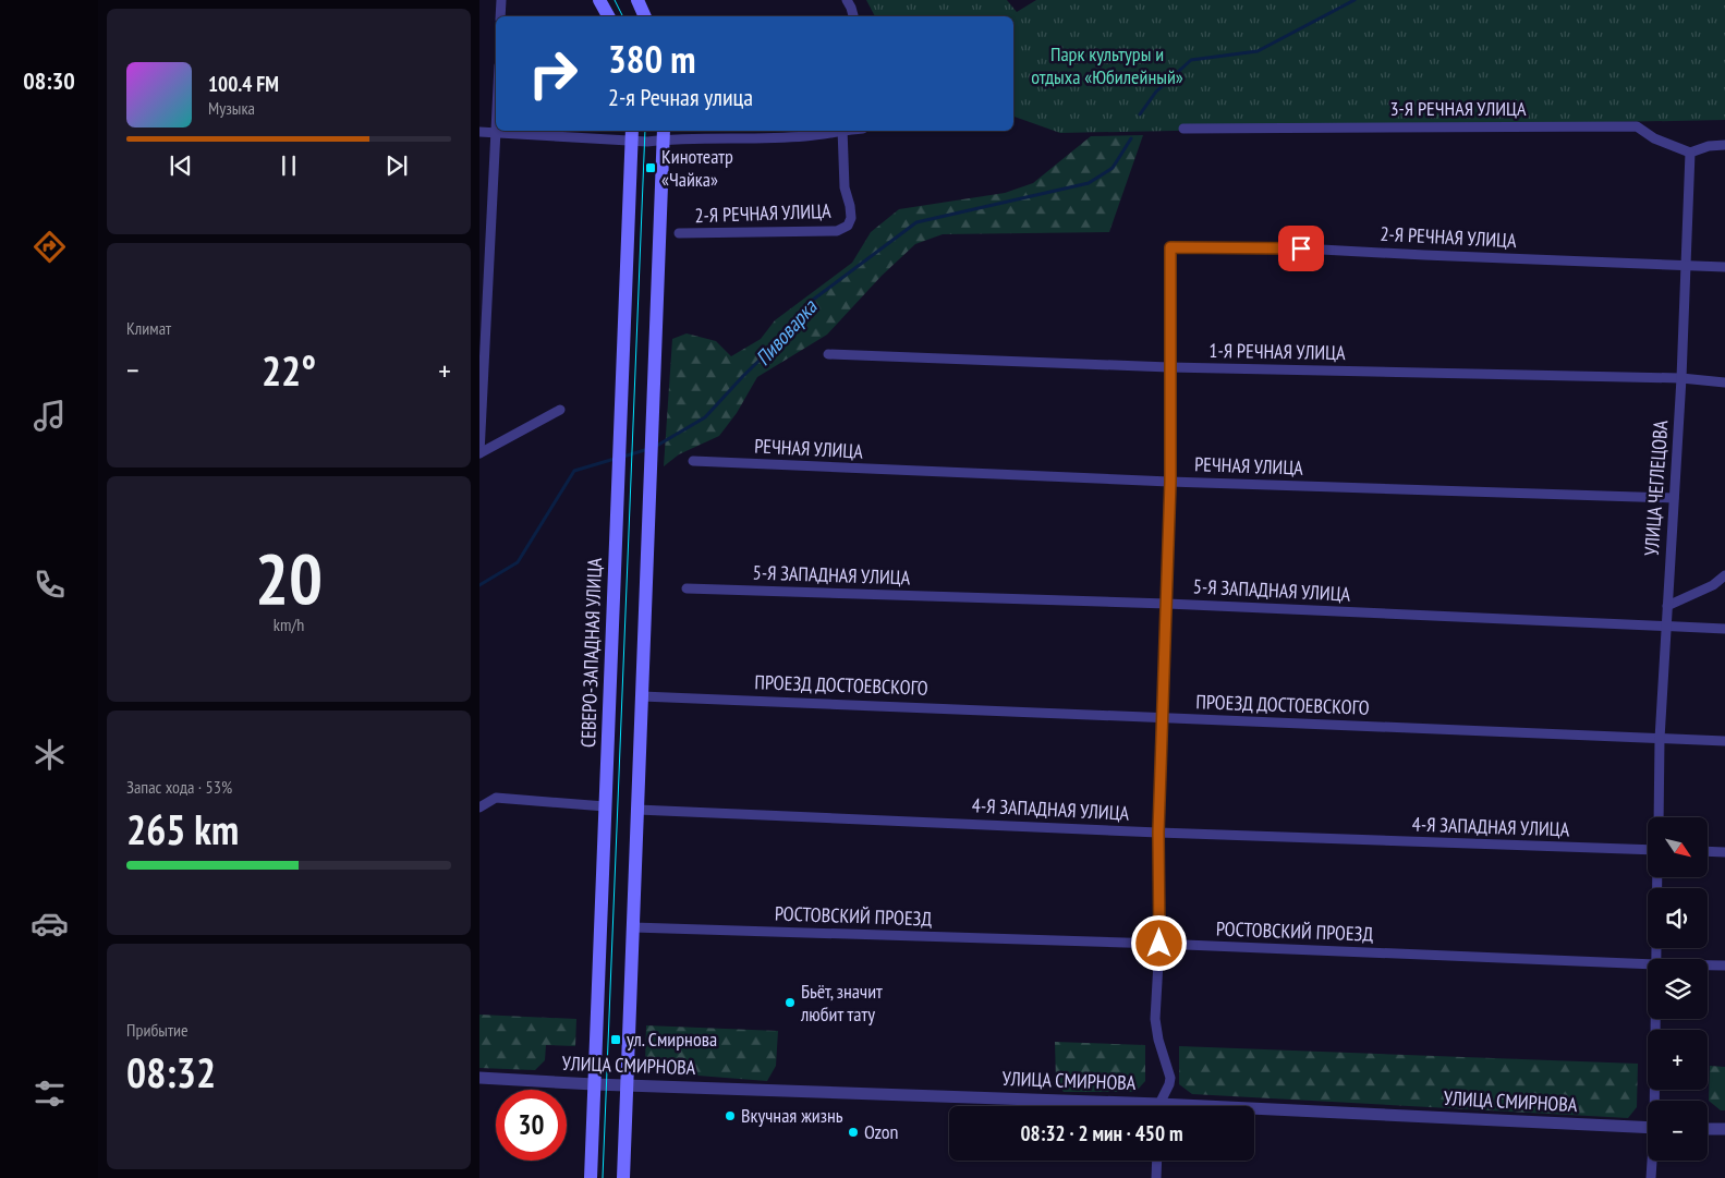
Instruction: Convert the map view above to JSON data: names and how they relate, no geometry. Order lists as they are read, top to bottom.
{
  "streets": {
    "main road": ["СЕВЕРО-ЗАПАДНАЯ УЛИЦА"],
    "street": [
      "3-Я РЕЧНАЯ УЛИЦА",
      "2-Я РЕЧНАЯ УЛИЦА",
      "1-Я РЕЧНАЯ УЛИЦА",
      "РЕЧНАЯ УЛИЦА",
      "УЛИЦА ЧЕГЛЕЦОВА",
      "5-Я ЗАПАДНАЯ УЛИЦА",
      "ПРОЕЗД ДОСТОЕВСКОГО",
      "4-Я ЗАПАДНАЯ УЛИЦА",
      "РОСТОВСКИЙ ПРОЕЗД",
      "УЛИЦА СМИРНОВА"
    ]
  },
  "crossings": [
    ["3-Я РЕЧНАЯ УЛИЦА", "УЛИЦА ЧЕГЛЕЦОВА"],
    ["2-Я РЕЧНАЯ УЛИЦА", "1-Я РЕЧНАЯ УЛИЦА"],
    ["2-Я РЕЧНАЯ УЛИЦА", "УЛИЦА ЧЕГЛЕЦОВА"],
    ["1-Я РЕЧНАЯ УЛИЦА", "УЛИЦА ЧЕГЛЕЦОВА"],
    ["РЕЧНАЯ УЛИЦА", "УЛИЦА ЧЕГЛЕЦОВА"],
    ["УЛИЦА ЧЕГЛЕЦОВА", "5-Я ЗАПАДНАЯ УЛИЦА"],
    ["УЛИЦА ЧЕГЛЕЦОВА", "ПРОЕЗД ДОСТОЕВСКОГО"],
    ["СЕВЕРО-ЗАПАДНАЯ УЛИЦА", "УЛИЦА СМИРНОВА"]
  ],
  "water": ["Пивоварка"],
  "parks": ["Парк культуры и отдыха «Юбилейный»"],
  "places": {
    "transit": ["Кинотеатр «Чайка»", "ул. Смирнова"],
    "other": ["Бьёт, значит любит тату", "Вкучная жизнь", "Ozon"]
  },
  "north": "bottom right",
  "page": {
    "tabs": "08:30",
    "turn": ["380 m", "2-я Речная улица"],
    "song": ["100.4 FM", "Музыка"],
    "tile": [
      "Климат",
      ["20", "km/h"],
      ["Запас хода · 53%", "265 km"],
      ["Прибытие", "08:32"]
    ],
    "heat": ["−", "22°", "+"],
    "map_buttons": ["+", "−"],
    "limit": "30",
    "trip": "08:32 · 2 мин · 450 m"
  }
}
